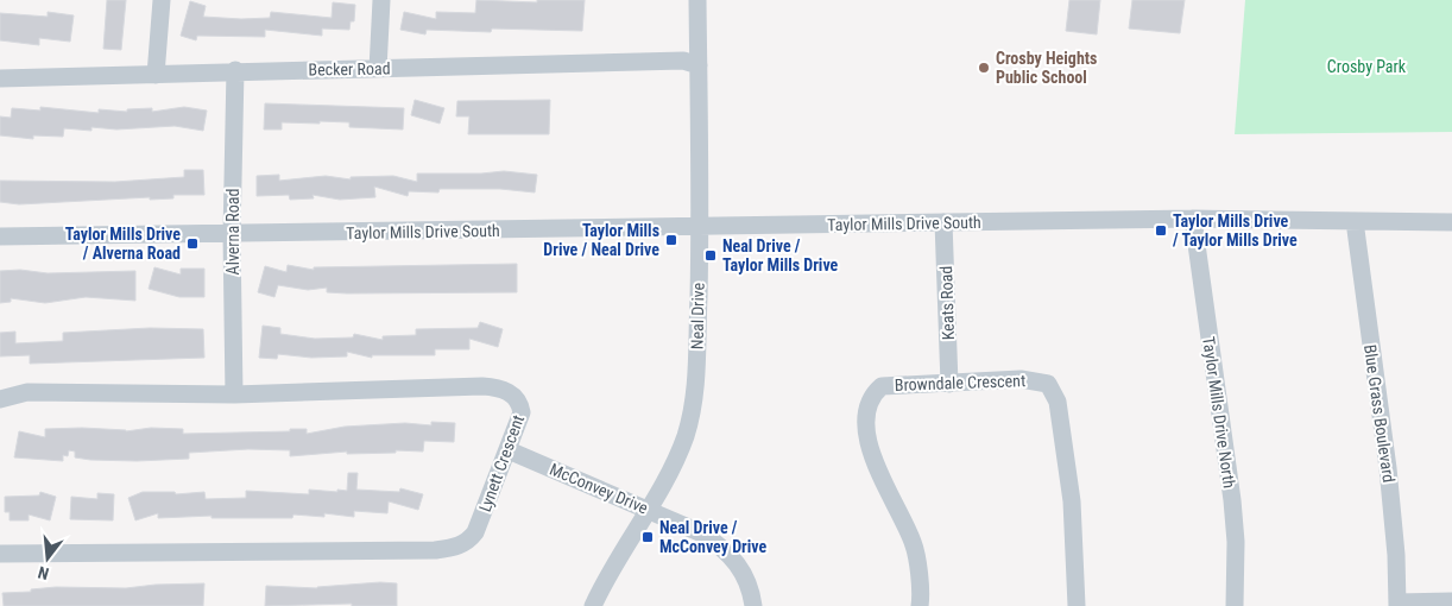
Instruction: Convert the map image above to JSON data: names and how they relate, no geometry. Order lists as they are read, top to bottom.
{
  "streets": {
    "street": [
      "Becker Road",
      "Taylor Mills Drive South",
      "Alverna Road",
      "Keats Road",
      "Neal Drive",
      "Browndale Crescent",
      "Taylor Mills Drive North",
      "Blue Grass Boulevard",
      "Lynett Crescent",
      "McConvey Drive"
    ]
  },
  "crossings": [
    ["Becker Road", "Alverna Road"],
    ["Becker Road", "Neal Drive"],
    ["Taylor Mills Drive South", "Alverna Road"],
    ["Taylor Mills Drive South", "Keats Road"],
    ["Taylor Mills Drive South", "Neal Drive"],
    ["Taylor Mills Drive South", "Taylor Mills Drive North"],
    ["Taylor Mills Drive South", "Blue Grass Boulevard"],
    ["Alverna Road", "Lynett Crescent"],
    ["Keats Road", "Browndale Crescent"],
    ["Neal Drive", "McConvey Drive"],
    ["Lynett Crescent", "McConvey Drive"]
  ],
  "parks": ["Crosby Park"],
  "places": {
    "other": ["Crosby Heights Public School"],
    "transit": [
      "Taylor Mills Drive / Taylor Mills Drive",
      "Taylor Mills Drive / Neal Drive",
      "Taylor Mills Drive / Alverna Road",
      "Neal Drive / Taylor Mills Drive",
      "Neal Drive / McConvey Drive"
    ]
  },
  "north": "bottom"
}
